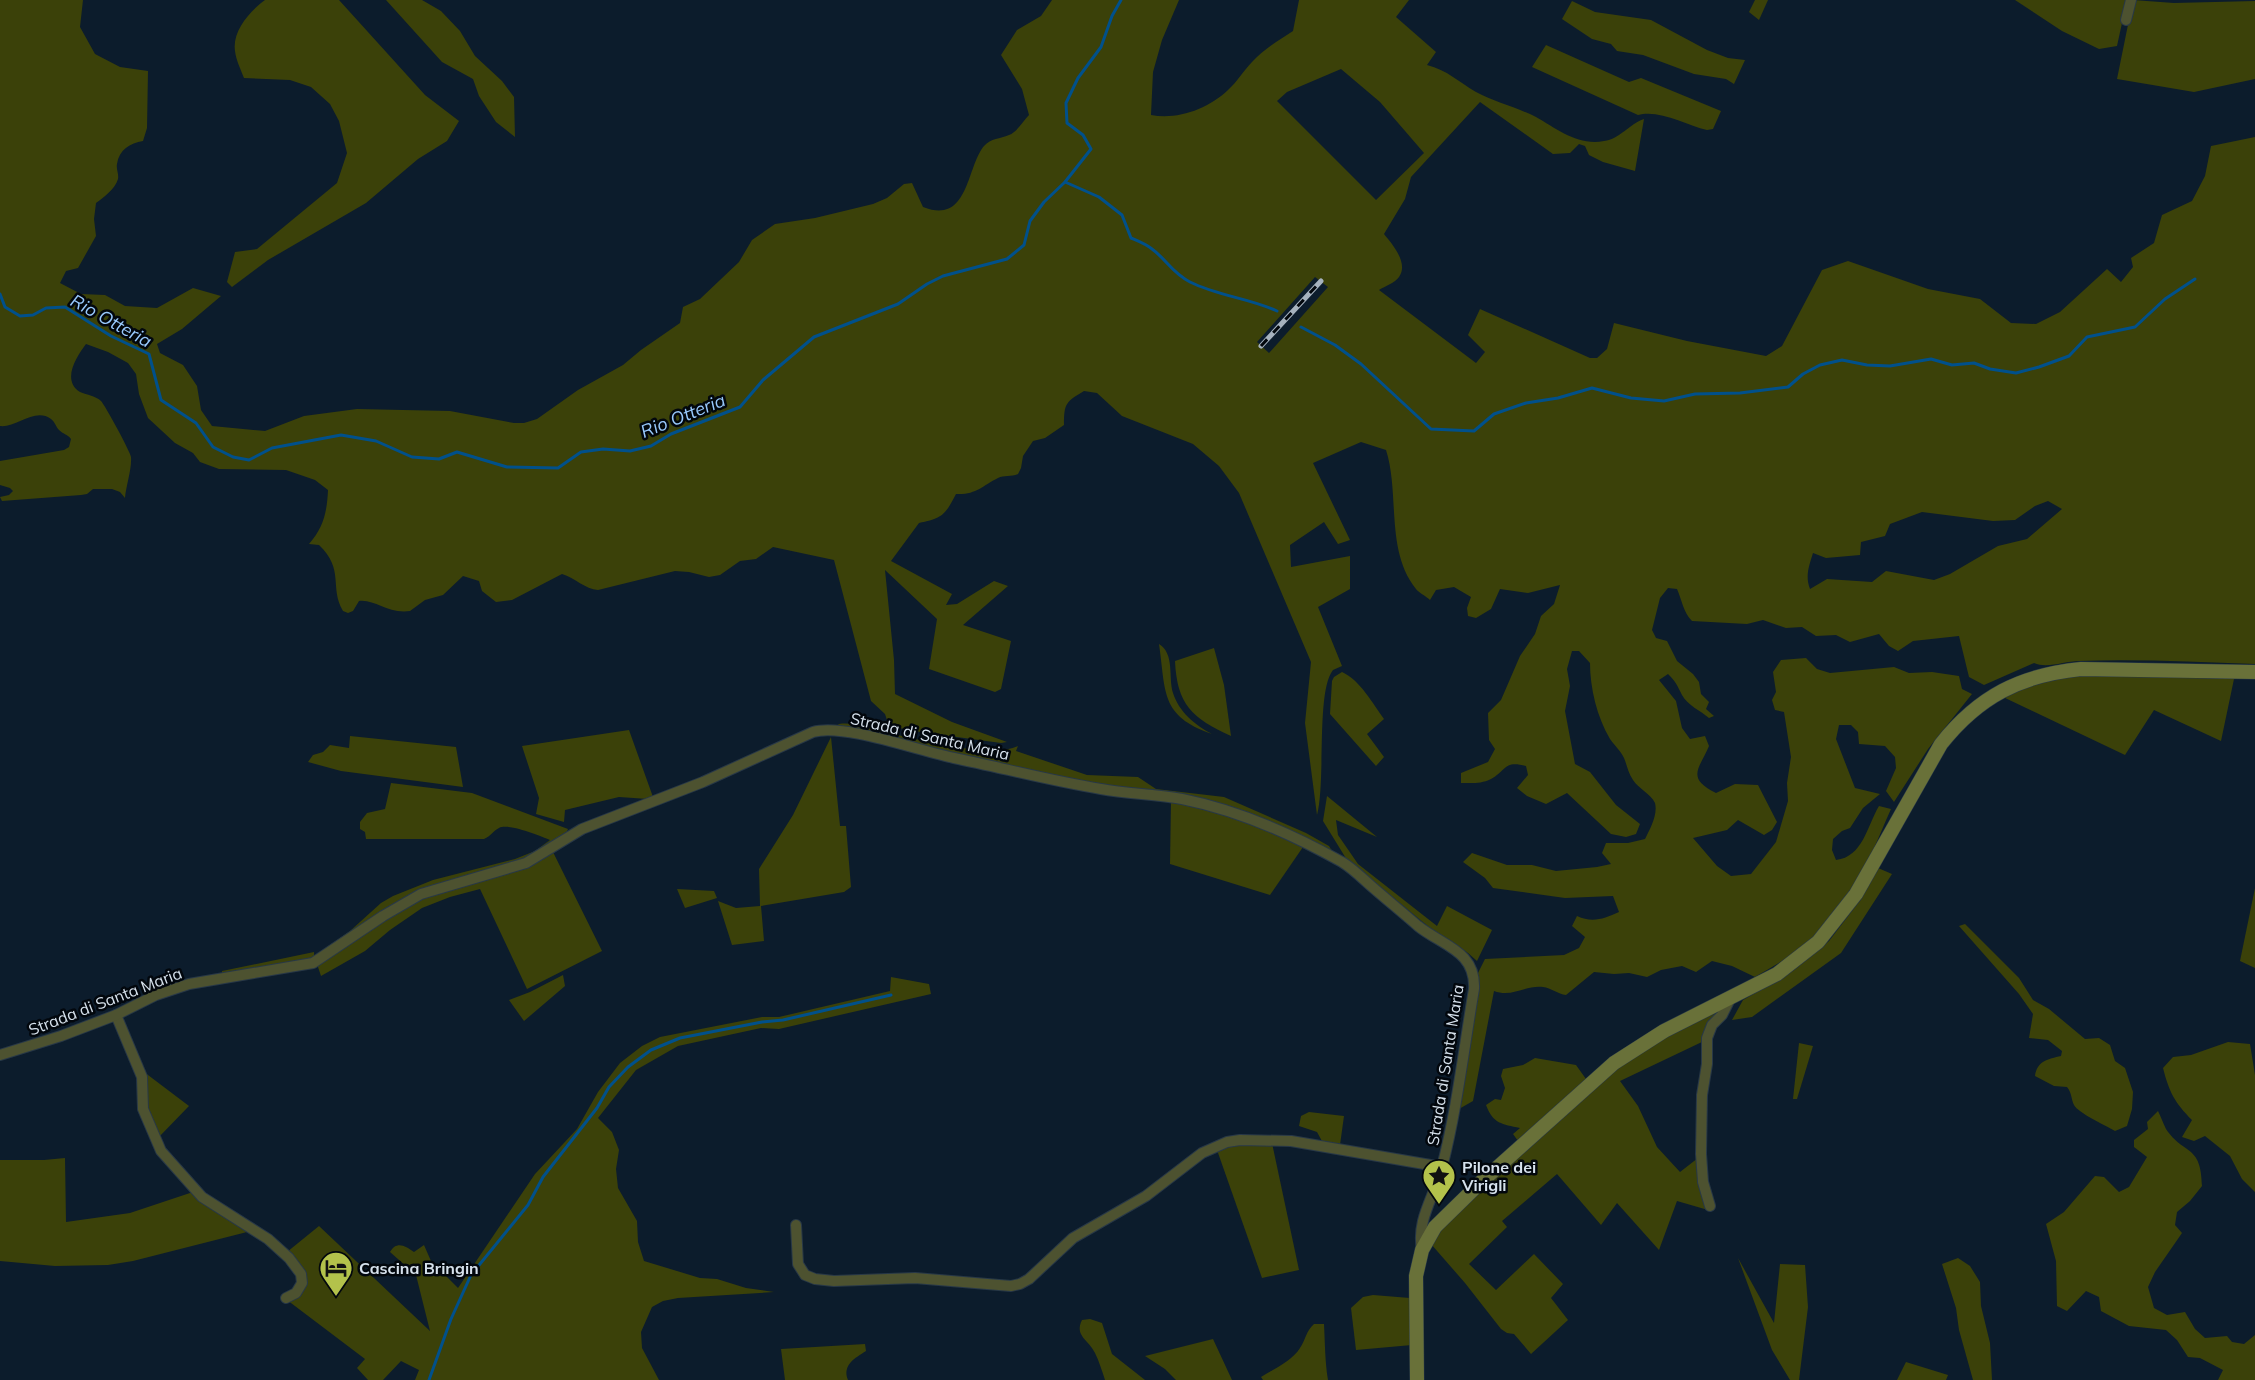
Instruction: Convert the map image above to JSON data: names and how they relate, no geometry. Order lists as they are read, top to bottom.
{
  "streets": {
    "street": ["Strada di Santa Maria"]
  },
  "water": ["Rio Otteria"],
  "places": {
    "place": ["Pilone dei Virigli"],
    "hotel": ["Cascina Bringin"]
  }
}
